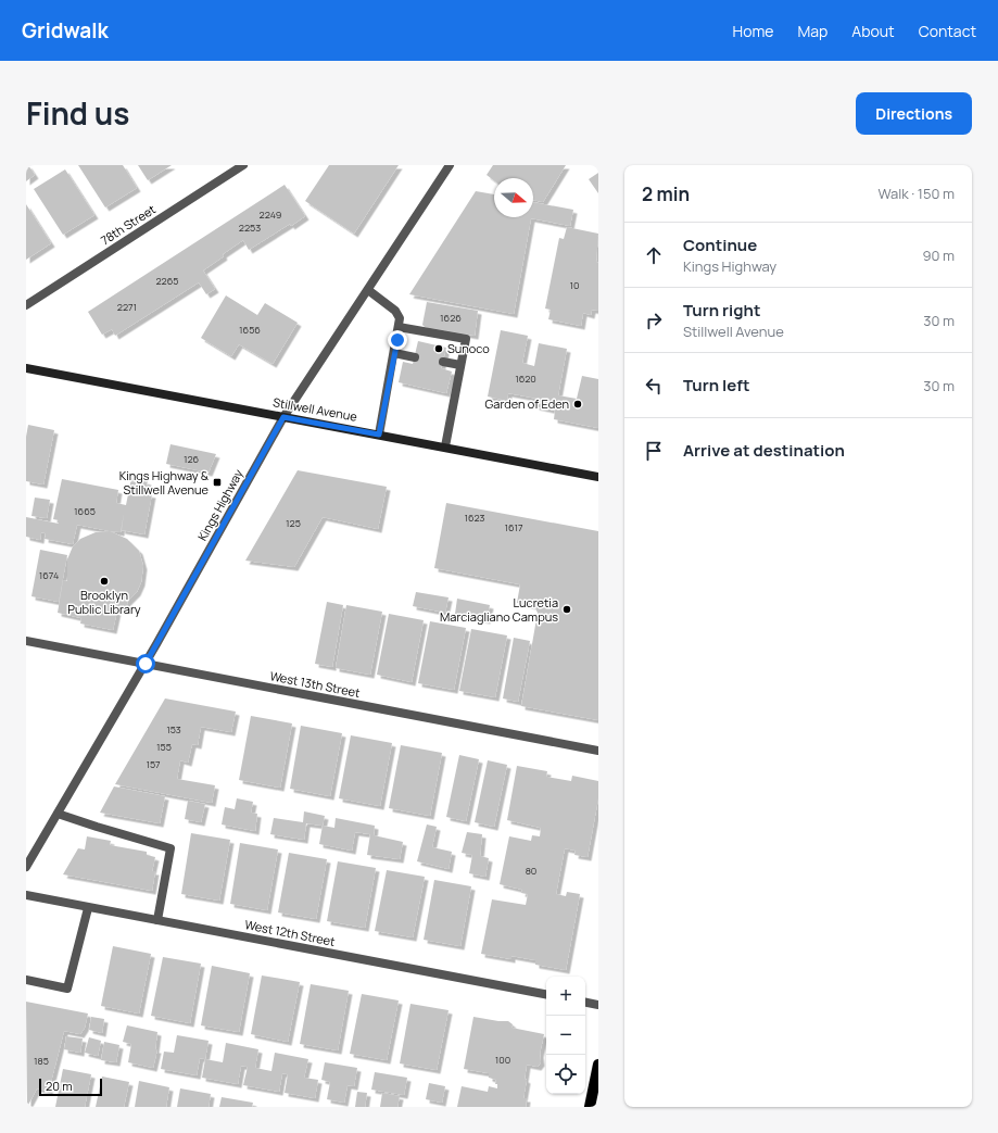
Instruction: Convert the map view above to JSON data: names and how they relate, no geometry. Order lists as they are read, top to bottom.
{
  "streets": {
    "main road": ["Stillwell Avenue"],
    "street": [
      "78th Street",
      "Kings Highway",
      "West 13th Street",
      "West 12th Street"
    ]
  },
  "crossings": [
    ["Stillwell Avenue", "Kings Highway"],
    ["Kings Highway", "West 13th Street"]
  ],
  "places": {
    "other": [
      "Sunoco",
      "Garden of Eden",
      "Brooklyn Public Library",
      "Lucretia Marciagliano Campus"
    ],
    "transit": ["Kings Highway & Stillwell Avenue"]
  },
  "house_numbers": [
    "2249",
    "2253",
    "2265",
    "10",
    "2271",
    "1626",
    "1656",
    "1620",
    "126",
    "1665",
    "1623",
    "125",
    "1617",
    "1674",
    "153",
    "155",
    "157",
    "80",
    "100",
    "185"
  ],
  "scale_bar": "20 m",
  "north": "right",
  "page": {
    "header": "Gridwalk",
    "nav": [
      "Home",
      "Map",
      "About",
      "Contact"
    ],
    "title": "Find us",
    "buttons": "Directions",
    "heading": ["2 min", "Walk · 150 m"],
    "list": [
      ["Continue", "Kings Highway", "90 m"],
      ["Turn right", "Stillwell Avenue", "30 m"],
      ["Turn left", "30 m"],
      "Arrive at destination"
    ],
    "map_buttons": ["+", "−"],
    "scale": "20 m"
  }
}
